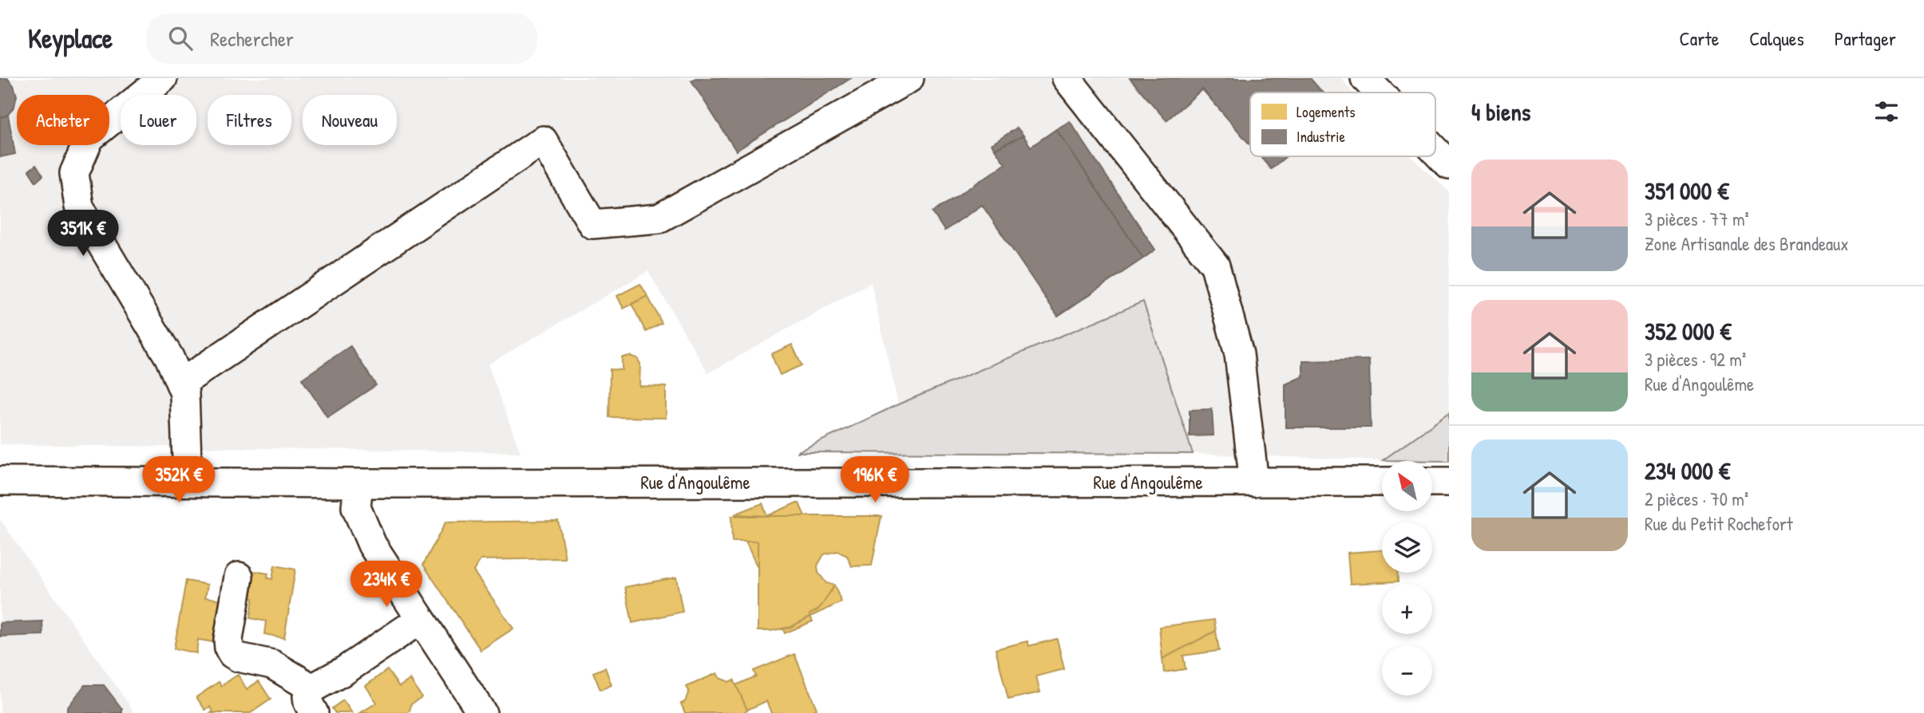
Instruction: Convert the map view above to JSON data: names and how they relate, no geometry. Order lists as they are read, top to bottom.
{
  "streets": {
    "street": ["Rue d'Angoulême"]
  },
  "legend": ["Logements", "Industrie"],
  "north": "top left",
  "page": {
    "header": "Keyplace",
    "search": "Rechercher",
    "nav": ["Carte", "Calques", "Partager"],
    "heading": "4 biens",
    "chip": [
      "Acheter",
      "Louer",
      "Filtres",
      "Nouveau"
    ],
    "list": [
      {
        "name": "351 000 €",
        "note": "3 pièces · 77 m² · Zone Artisanale des Brandeaux"
      },
      {
        "name": "352 000 €",
        "note": "3 pièces · 92 m² · Rue d'Angoulême"
      },
      {
        "name": "234 000 €",
        "note": "2 pièces · 70 m² · Rue du Petit Rochefort"
      }
    ],
    "price": [
      "351K €",
      "352K €",
      "196K €",
      "234K €"
    ],
    "map_buttons": ["+", "−"]
  }
}
